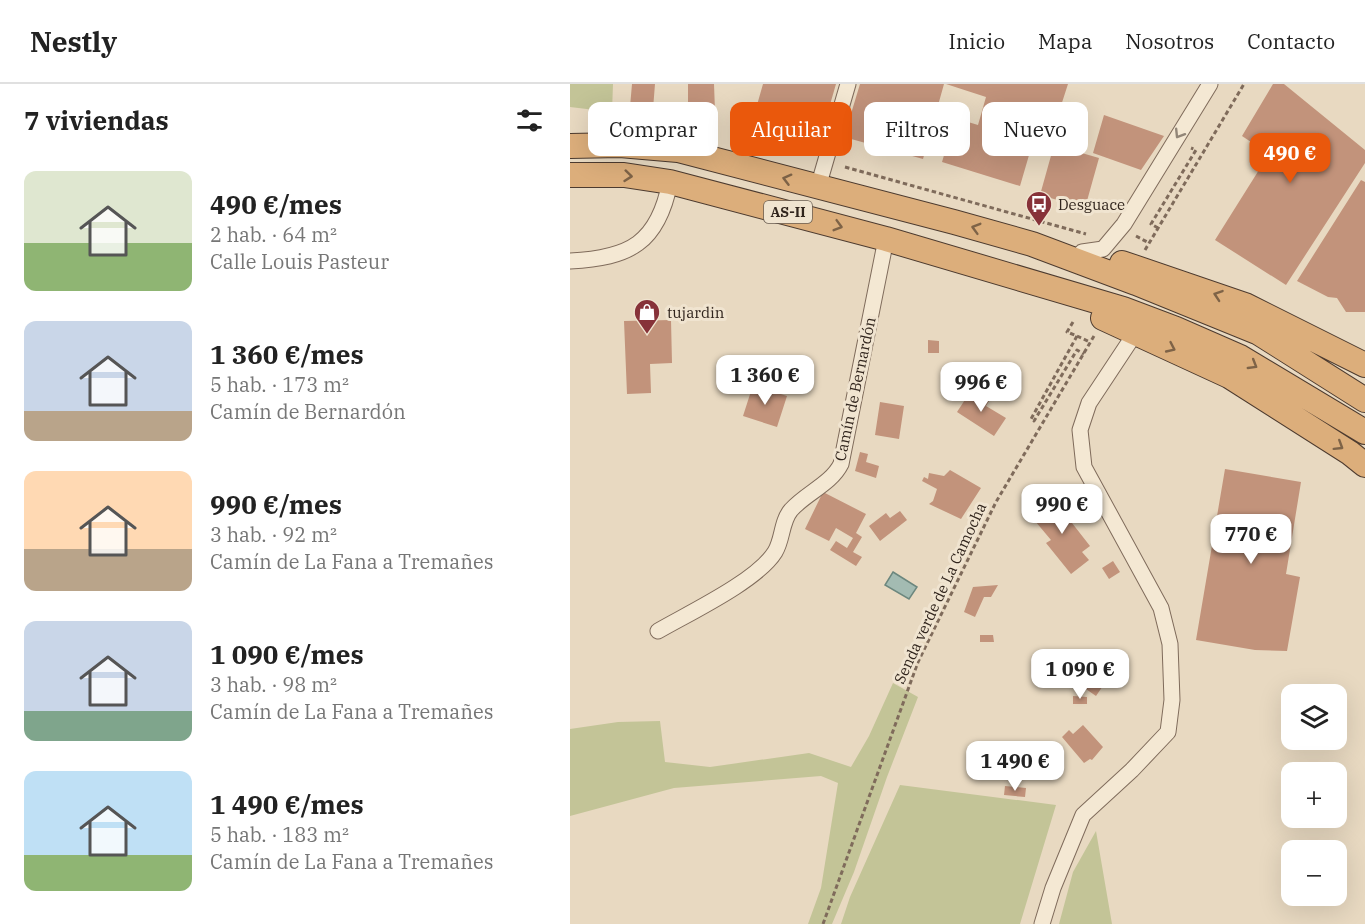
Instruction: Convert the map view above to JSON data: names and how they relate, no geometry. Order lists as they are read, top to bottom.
{
  "streets": {
    "highway": ["AS-II"],
    "street": ["Camín de Bernardón"],
    "path": ["Senda verde de La Camocha"]
  },
  "crossings": [
    ["AS-II", "Camín de Bernardón"]
  ],
  "places": {
    "bus stop": ["Desguace"],
    "shop": ["tujardin"]
  },
  "page": {
    "header": "Nestly",
    "nav": [
      "Inicio",
      "Mapa",
      "Nosotros",
      "Contacto"
    ],
    "heading": "7 viviendas",
    "chip": [
      "Comprar",
      "Alquilar",
      "Filtros",
      "Nuevo"
    ],
    "price": [
      "490 €",
      "1 360 €",
      "996 €",
      "990 €",
      "770 €",
      "1 090 €",
      "1 490 €"
    ],
    "list": [
      {
        "name": "490 €/mes",
        "note": "2 hab. · 64 m² · Calle Louis Pasteur"
      },
      {
        "name": "1 360 €/mes",
        "note": "5 hab. · 173 m² · Camín de Bernardón"
      },
      {
        "name": "990 €/mes",
        "note": "3 hab. · 92 m² · Camín de La Fana a Tremañes"
      },
      {
        "name": "1 090 €/mes",
        "note": "3 hab. · 98 m² · Camín de La Fana a Tremañes"
      },
      {
        "name": "1 490 €/mes",
        "note": "5 hab. · 183 m² · Camín de La Fana a Tremañes"
      }
    ],
    "map_buttons": ["+", "−"]
  }
}
